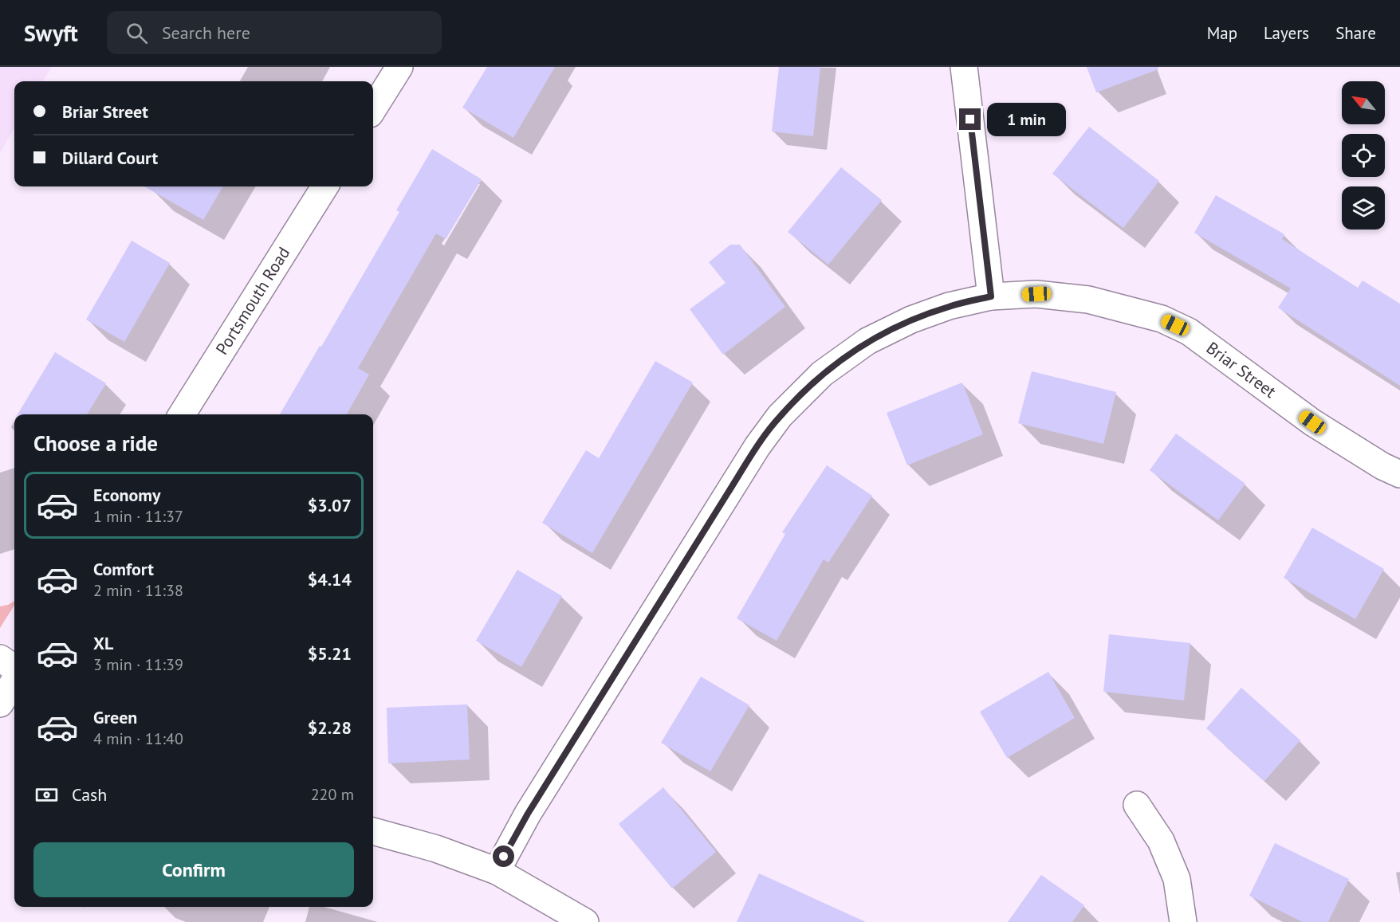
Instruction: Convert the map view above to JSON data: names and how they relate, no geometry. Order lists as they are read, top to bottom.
{
  "streets": {
    "street": ["Portsmouth Road", "Briar Street"]
  },
  "north": "top left",
  "page": {
    "header": "Swyft",
    "search": "Search here",
    "nav": ["Map", "Layers", "Share"],
    "banner": ["Briar Street", "Dillard Court"],
    "bubble": "1 min",
    "heading": "Choose a ride",
    "list": [
      {
        "name": "Economy",
        "note": "1 min · 11:37",
        "value": "$3.07"
      },
      {
        "name": "Comfort",
        "note": "2 min · 11:38",
        "value": "$4.14"
      },
      {
        "name": "XL",
        "note": "3 min · 11:39",
        "value": "$5.21"
      },
      {
        "name": "Green",
        "note": "4 min · 11:40",
        "value": "$2.28"
      }
    ],
    "pay": ["Cash", "220 m"],
    "buttons": "Confirm"
  }
}
